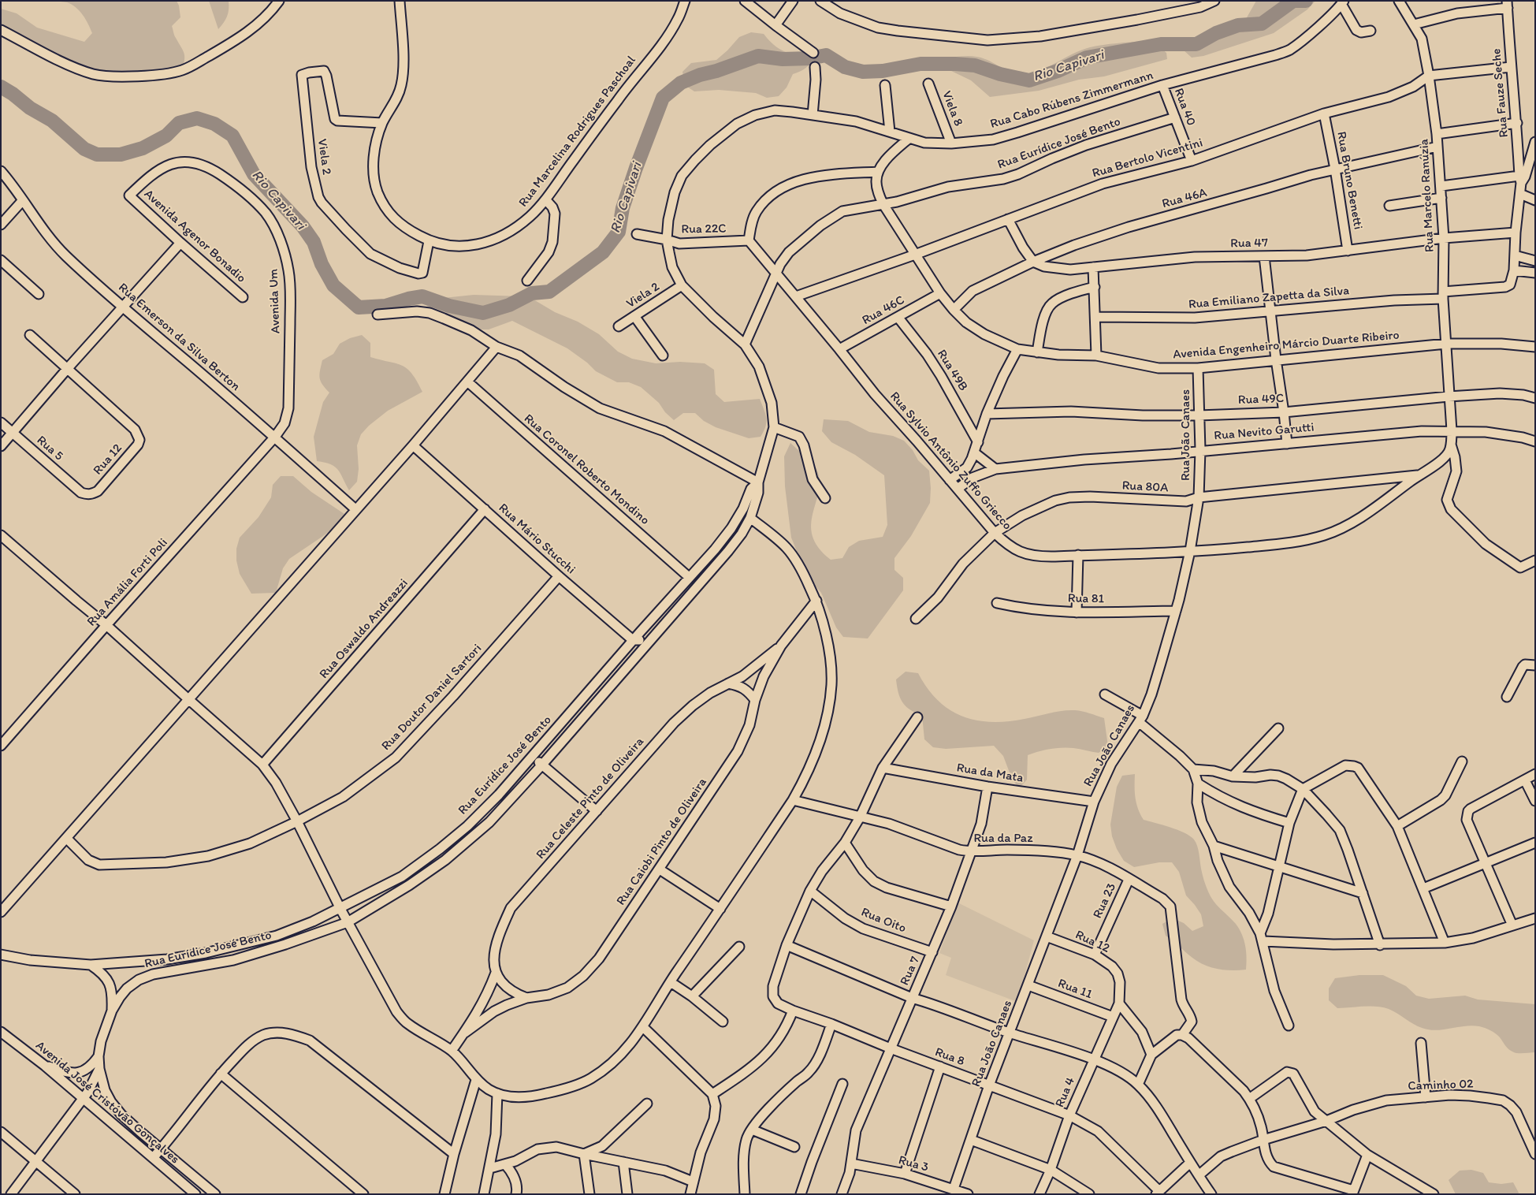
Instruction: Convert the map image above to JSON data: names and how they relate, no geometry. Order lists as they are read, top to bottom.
{
  "streets": {
    "street": [
      "Rua Fauze Seche",
      "Rua Cabo Rúbens Zimmermann",
      "Rua 40",
      "Viela 8",
      "Rua Marcelina Rodrigues Paschoal",
      "Rua Eurídice José Bento",
      "Viela 2",
      "Rua Bertolo Vicentini",
      "Rua Bruno Benetti",
      "Rua Marcelo Ranúzia",
      "Rua 46A",
      "Rua 22C",
      "Avenida Agenor Bonadio",
      "Rua 47",
      "Rua Emiliano Zapetta da Silva",
      "Avenida Um",
      "Rua 46C",
      "Rua Emerson da Silva Berton",
      "Avenida Engenheiro Márcio Duarte Ribeiro",
      "Rua 49B",
      "Rua 49C",
      "Rua Nevito Garutti",
      "Rua João Canaes",
      "Rua 5",
      "Rua 12",
      "Rua Sylvio Antônio Zuffo Griecco",
      "Rua Coronel Roberto Mondino",
      "Rua 80A",
      "Rua Mário Stucchi",
      "Rua Amália Forti Poli",
      "Rua 81",
      "Rua Oswaldo Andreazzi",
      "Rua Doutor Daniel Sartori",
      "Rua da Mata",
      "Rua Celeste Pinto de Oliveira",
      "Rua da Paz",
      "Rua Caiobi Pinto de Oliveira",
      "Rua 23",
      "Rua Oito",
      "Rua 7",
      "Rua 11",
      "Rua 8",
      "Caminho 02",
      "Rua 4",
      "Avenida José Cristóvão Gonçalves",
      "Rua 3"
    ]
  },
  "crossings": [
    ["Rua Fauze Seche", "Rua Bertolo Vicentini"],
    ["Rua Cabo Rúbens Zimmermann", "Rua 40"],
    ["Rua Cabo Rúbens Zimmermann", "Viela 8"],
    ["Rua Cabo Rúbens Zimmermann", "Rua Eurídice José Bento"],
    ["Rua Cabo Rúbens Zimmermann", "Viela 2"],
    ["Rua Cabo Rúbens Zimmermann", "Rua 22C"],
    ["Rua 40", "Rua Eurídice José Bento"],
    ["Rua 40", "Rua Bertolo Vicentini"],
    ["Rua Marcelina Rodrigues Paschoal", "Viela 2"],
    ["Rua Eurídice José Bento", "Avenida Engenheiro Márcio Duarte Ribeiro"],
    ["Rua Eurídice José Bento", "Rua Sylvio Antônio Zuffo Griecco"],
    ["Rua Eurídice José Bento", "Rua Coronel Roberto Mondino"],
    ["Rua Eurídice José Bento", "Rua Mário Stucchi"],
    ["Rua Eurídice José Bento", "Avenida José Cristóvão Gonçalves"],
    ["Rua Bertolo Vicentini", "Rua Bruno Benetti"],
    ["Rua Bertolo Vicentini", "Rua Marcelo Ranúzia"],
    ["Rua Bertolo Vicentini", "Avenida Engenheiro Márcio Duarte Ribeiro"],
    ["Rua Bertolo Vicentini", "Rua Sylvio Antônio Zuffo Griecco"],
    ["Rua Bruno Benetti", "Rua 46A"],
    ["Rua Bruno Benetti", "Rua 47"],
    ["Rua Marcelo Ranúzia", "Rua 46A"],
    ["Rua Marcelo Ranúzia", "Rua 47"],
    ["Rua Marcelo Ranúzia", "Rua Emiliano Zapetta da Silva"],
    ["Rua Marcelo Ranúzia", "Avenida Engenheiro Márcio Duarte Ribeiro"],
    ["Rua Marcelo Ranúzia", "Rua 49C"],
    ["Rua 46A", "Rua 47"],
    ["Rua 46A", "Avenida Engenheiro Márcio Duarte Ribeiro"],
    ["Rua 22C", "Rua Sylvio Antônio Zuffo Griecco"],
    ["Avenida Agenor Bonadio", "Avenida Um"],
    ["Avenida Um", "Rua Emerson da Silva Berton"],
    ["Avenida Um", "Rua Amália Forti Poli"],
    ["Rua 46C", "Avenida Engenheiro Márcio Duarte Ribeiro"],
    ["Rua 46C", "Rua 49B"],
    ["Rua 46C", "Rua Sylvio Antônio Zuffo Griecco"],
    ["Rua Emerson da Silva Berton", "Rua Amália Forti Poli"],
    ["Avenida Engenheiro Márcio Duarte Ribeiro", "Rua João Canaes"],
    ["Rua 49C", "Rua João Canaes"],
    ["Rua Nevito Garutti", "Rua João Canaes"],
    ["Rua Nevito Garutti", "Rua Sylvio Antônio Zuffo Griecco"],
    ["Rua João Canaes", "Rua 12"],
    ["Rua João Canaes", "Rua Sylvio Antônio Zuffo Griecco"],
    ["Rua João Canaes", "Rua 80A"],
    ["Rua João Canaes", "Rua 81"],
    ["Rua João Canaes", "Rua da Mata"],
    ["Rua João Canaes", "Rua da Paz"],
    ["Rua João Canaes", "Rua 11"],
    ["Rua João Canaes", "Rua 8"],
    ["Rua João Canaes", "Rua 3"],
    ["Rua 5", "Rua 12"],
    ["Rua 12", "Rua 23"],
    ["Rua 12", "Rua 4"],
    ["Rua Sylvio Antônio Zuffo Griecco", "Rua 80A"],
    ["Rua Mário Stucchi", "Rua Oswaldo Andreazzi"],
    ["Rua Mário Stucchi", "Rua Doutor Daniel Sartori"],
    ["Rua da Mata", "Rua 7"],
    ["Rua Celeste Pinto de Oliveira", "Rua Caiobi Pinto de Oliveira"],
    ["Rua da Paz", "Rua 23"],
    ["Rua da Paz", "Rua 7"],
    ["Rua Oito", "Rua 7"],
    ["Rua 7", "Rua 8"],
    ["Rua 7", "Rua 3"],
    ["Rua 11", "Rua 4"],
    ["Rua 8", "Rua 4"]
  ],
  "water": ["Rio Capivari"]
}
